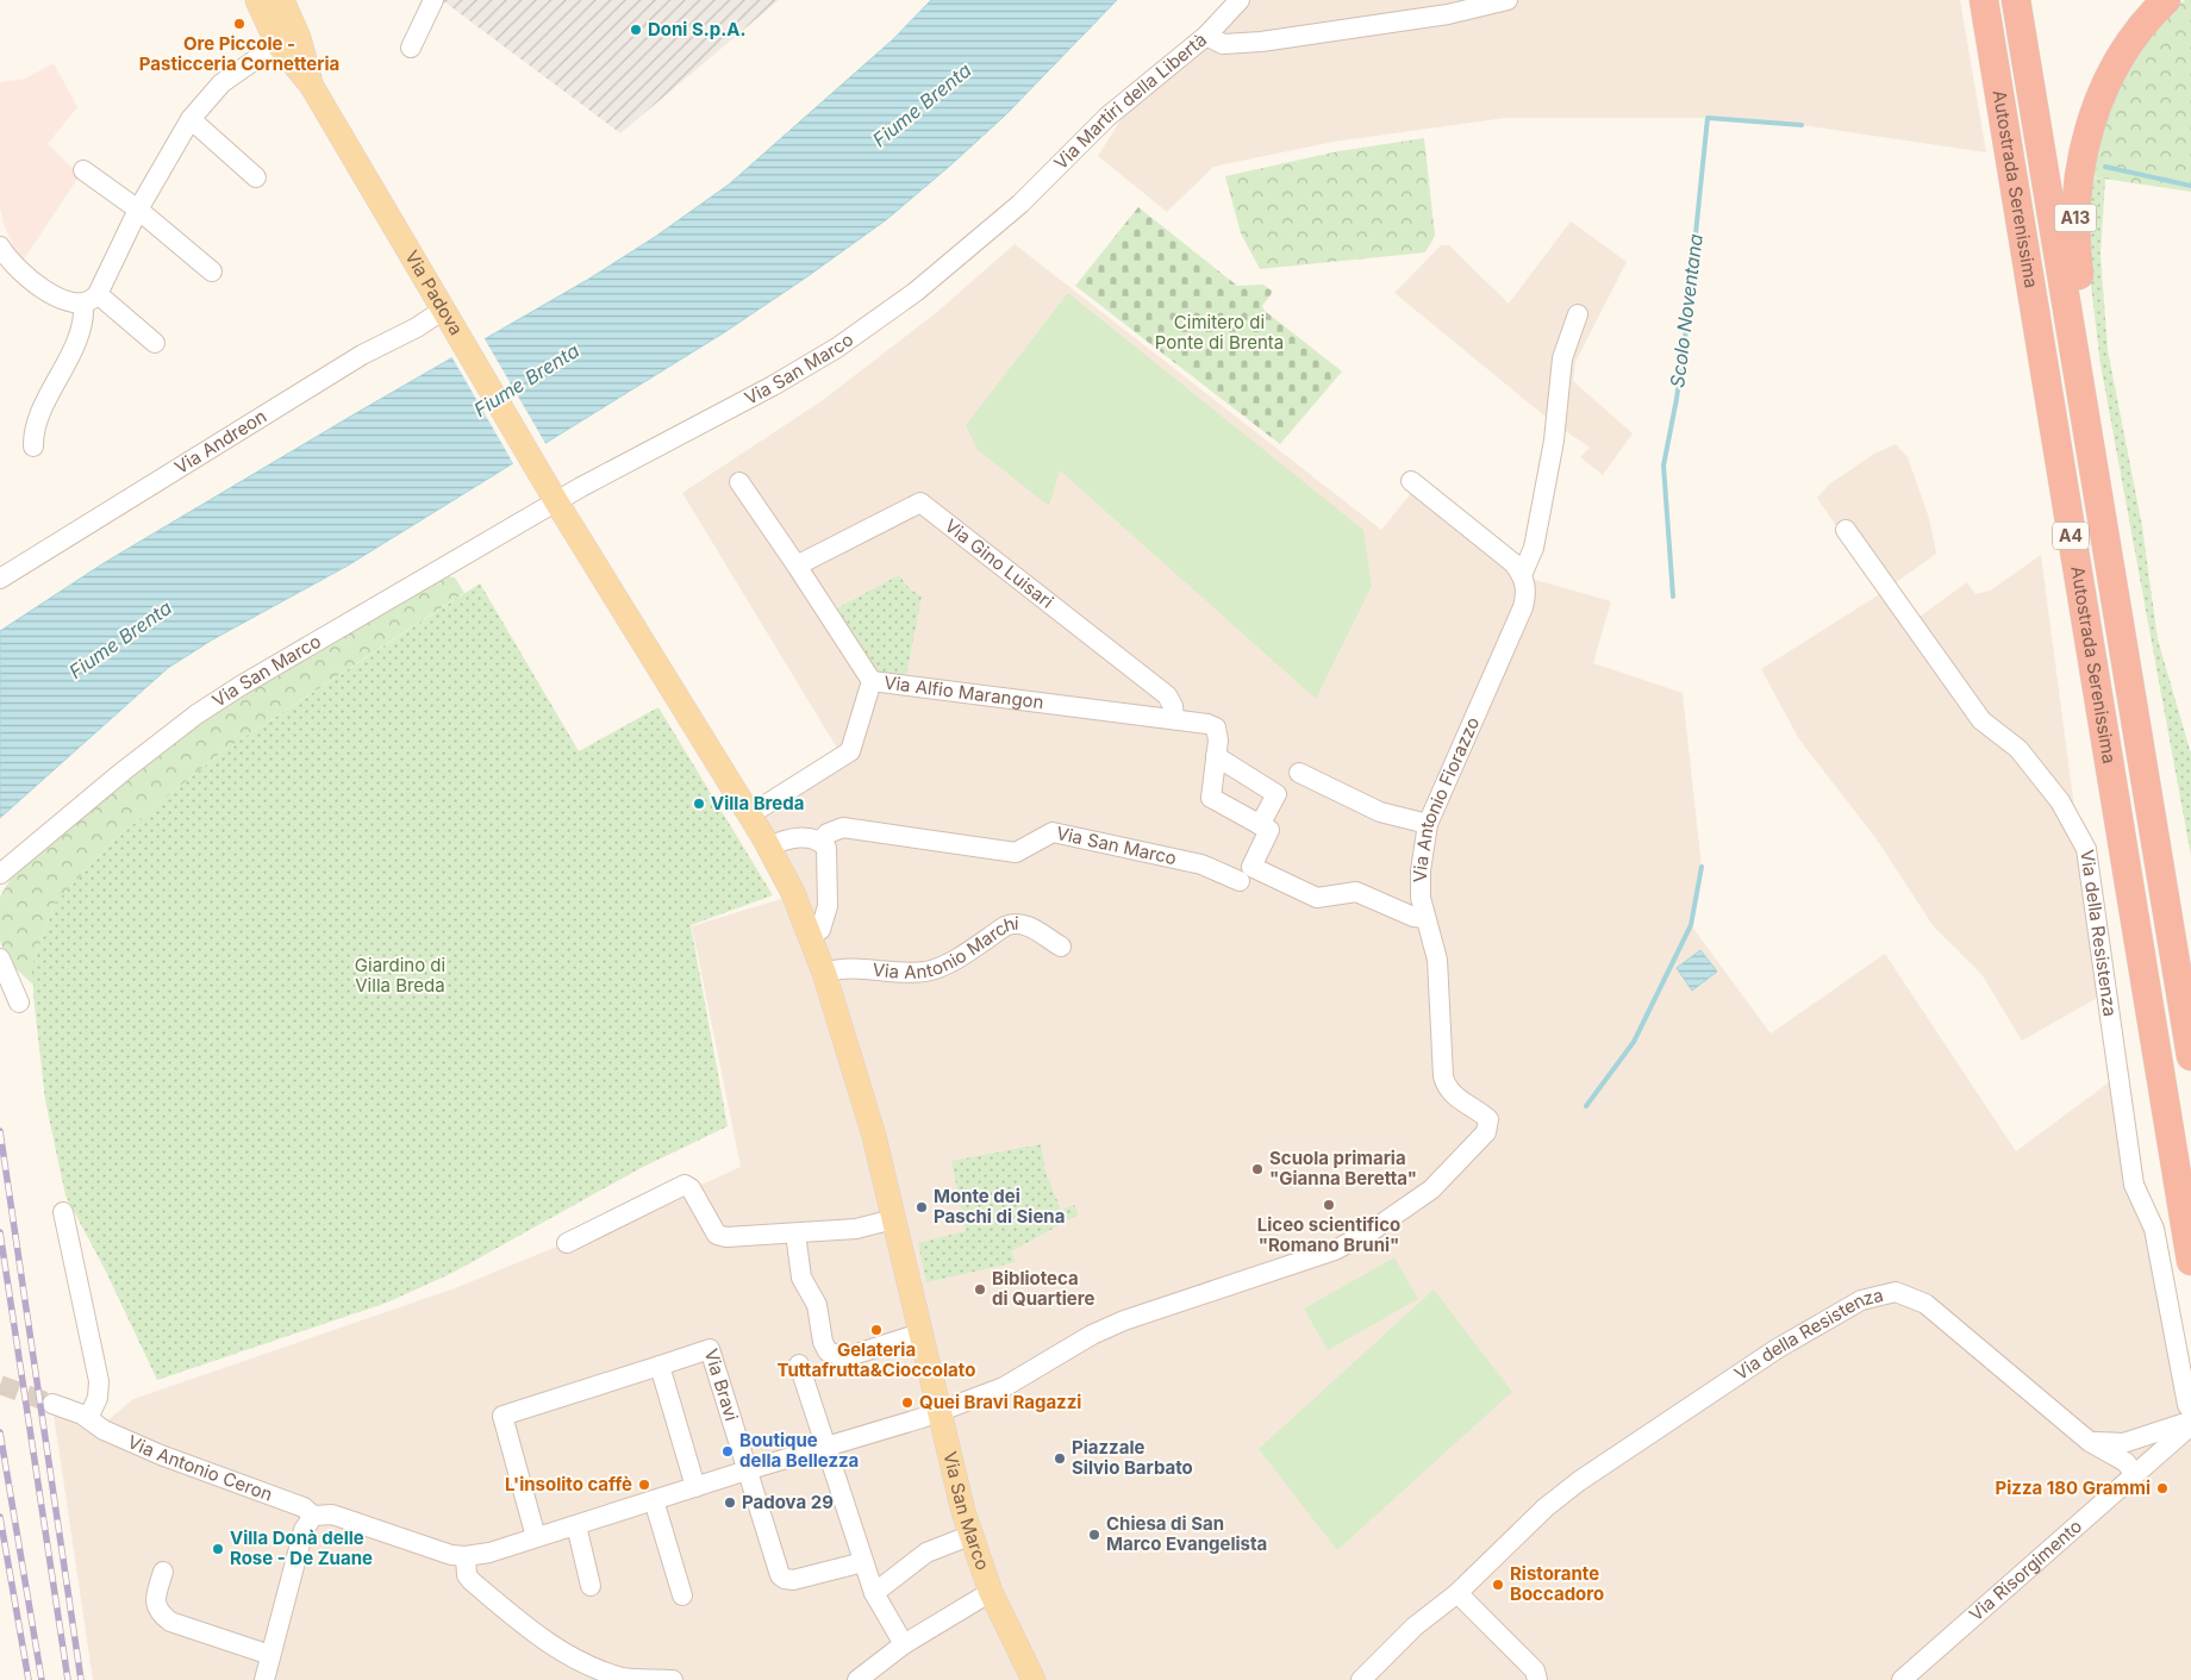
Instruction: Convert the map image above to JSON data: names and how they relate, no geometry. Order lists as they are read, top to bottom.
{
  "streets": {
    "highway": ["Autostrada Serenissima", "A13", "A4"],
    "main road": ["Via Padova", "Via San Marco"],
    "street": [
      "Via Martiri della Libertà",
      "Via Andreon",
      "Via Gino Luisari",
      "Via Alfio Marangon",
      "Via Antonio Fiorazzo",
      "Via della Resistenza",
      "Via Antonio Marchi",
      "Via Bravi",
      "Via Antonio Ceron",
      "Via Risorgimento"
    ]
  },
  "crossings": [
    ["Via Martiri della Libertà", "Via San Marco"],
    ["Autostrada Serenissima", "A13"],
    ["Via Padova", "Via San Marco"],
    ["Via Padova", "Via Andreon"],
    ["Via San Marco", "Via Alfio Marangon"],
    ["Via San Marco", "Via Antonio Fiorazzo"],
    ["Via San Marco", "Via Antonio Marchi"],
    ["Via Gino Luisari", "Via Alfio Marangon"],
    ["Via della Resistenza", "Via Risorgimento"]
  ],
  "water": ["Fiume Brenta", "Scolo Noventana"],
  "parks": ["Cimitero di Ponte di Brenta", "Giardino di Villa Breda"],
  "places": [
    "Ore Piccole - Pasticceria Cornetteria",
    "Doni S.p.A.",
    "Villa Breda",
    "Scuola primaria \"Gianna Beretta\"",
    "Liceo scientifico \"Romano Bruni\"",
    "Monte dei Paschi di Siena",
    "Biblioteca di Quartiere",
    "Gelateria Tuttafrutta&Cioccolato",
    "Quei Bravi Ragazzi",
    "Boutique della Bellezza",
    "Piazzale Silvio Barbato",
    "L'insolito caffè",
    "Pizza 180 Grammi",
    "Padova 29",
    "Chiesa di San Marco Evangelista",
    "Villa Donà delle Rose - De Zuane",
    "Ristorante Boccadoro"
  ]
}
